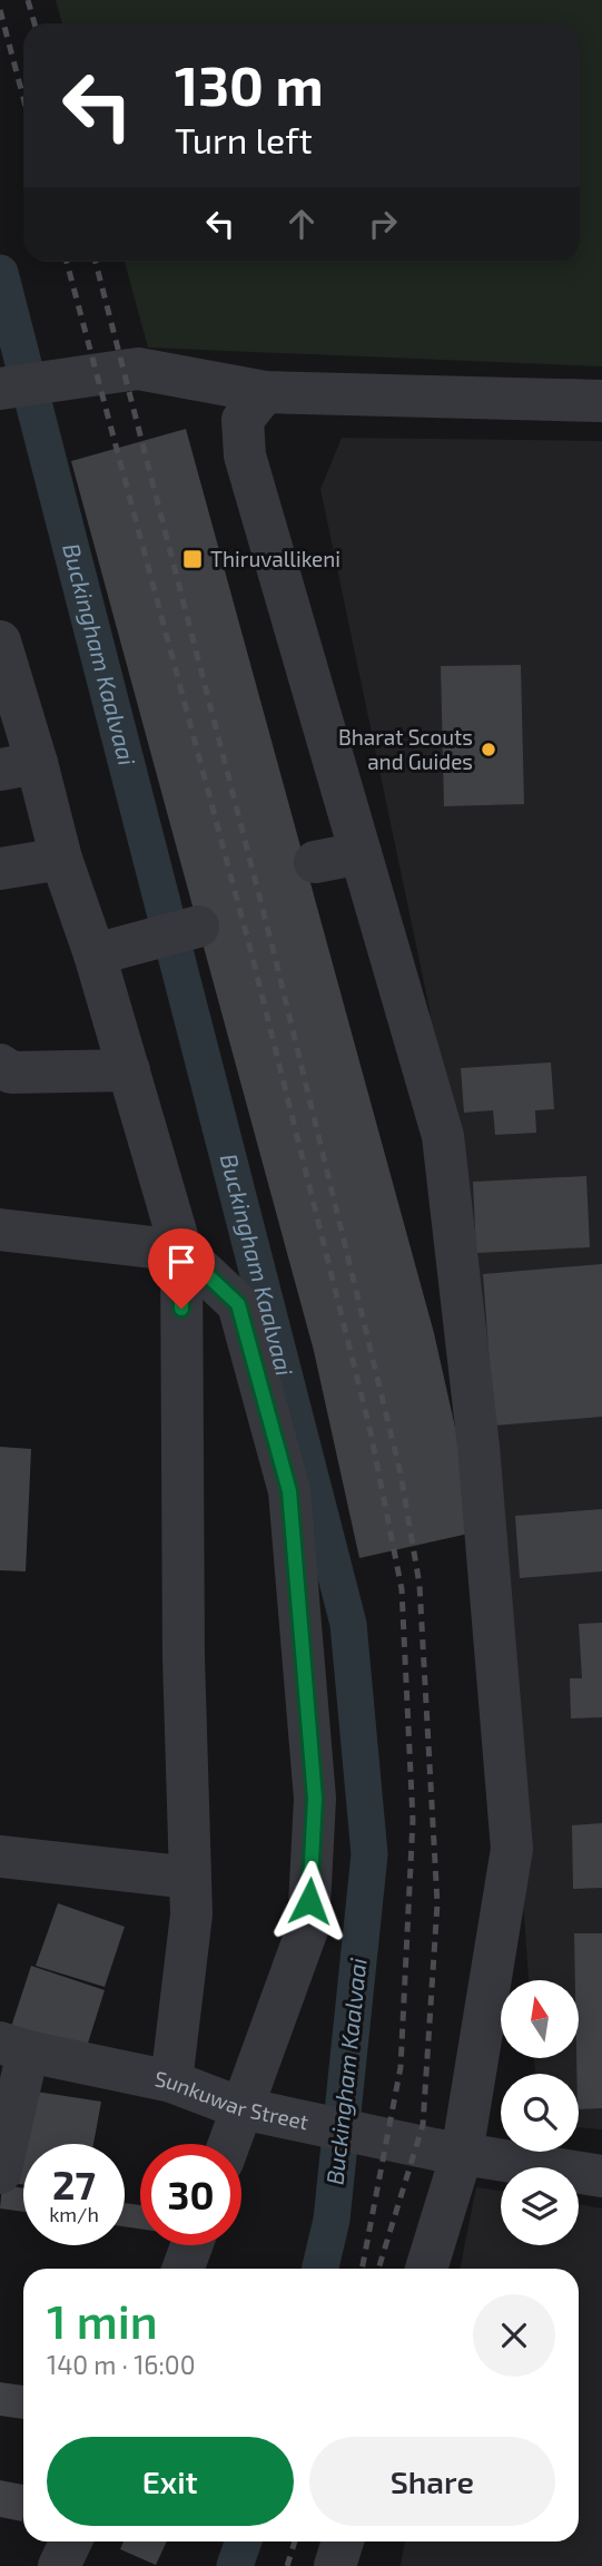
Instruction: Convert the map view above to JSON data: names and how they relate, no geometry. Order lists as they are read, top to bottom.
{
  "streets": {
    "street": ["Sunkuwar Street"]
  },
  "water": ["Buckingham Kaalvaai"],
  "places": {
    "transit": ["Thiruvallikeni"],
    "other": ["Bharat Scouts and Guides"]
  },
  "north": "top",
  "page": {
    "turn": ["130 m", "Turn left"],
    "speed": "27 km/h",
    "limit": "30",
    "heading": ["1 min", "140 m · 16:00"],
    "buttons": ["Exit", "Share"]
  }
}
